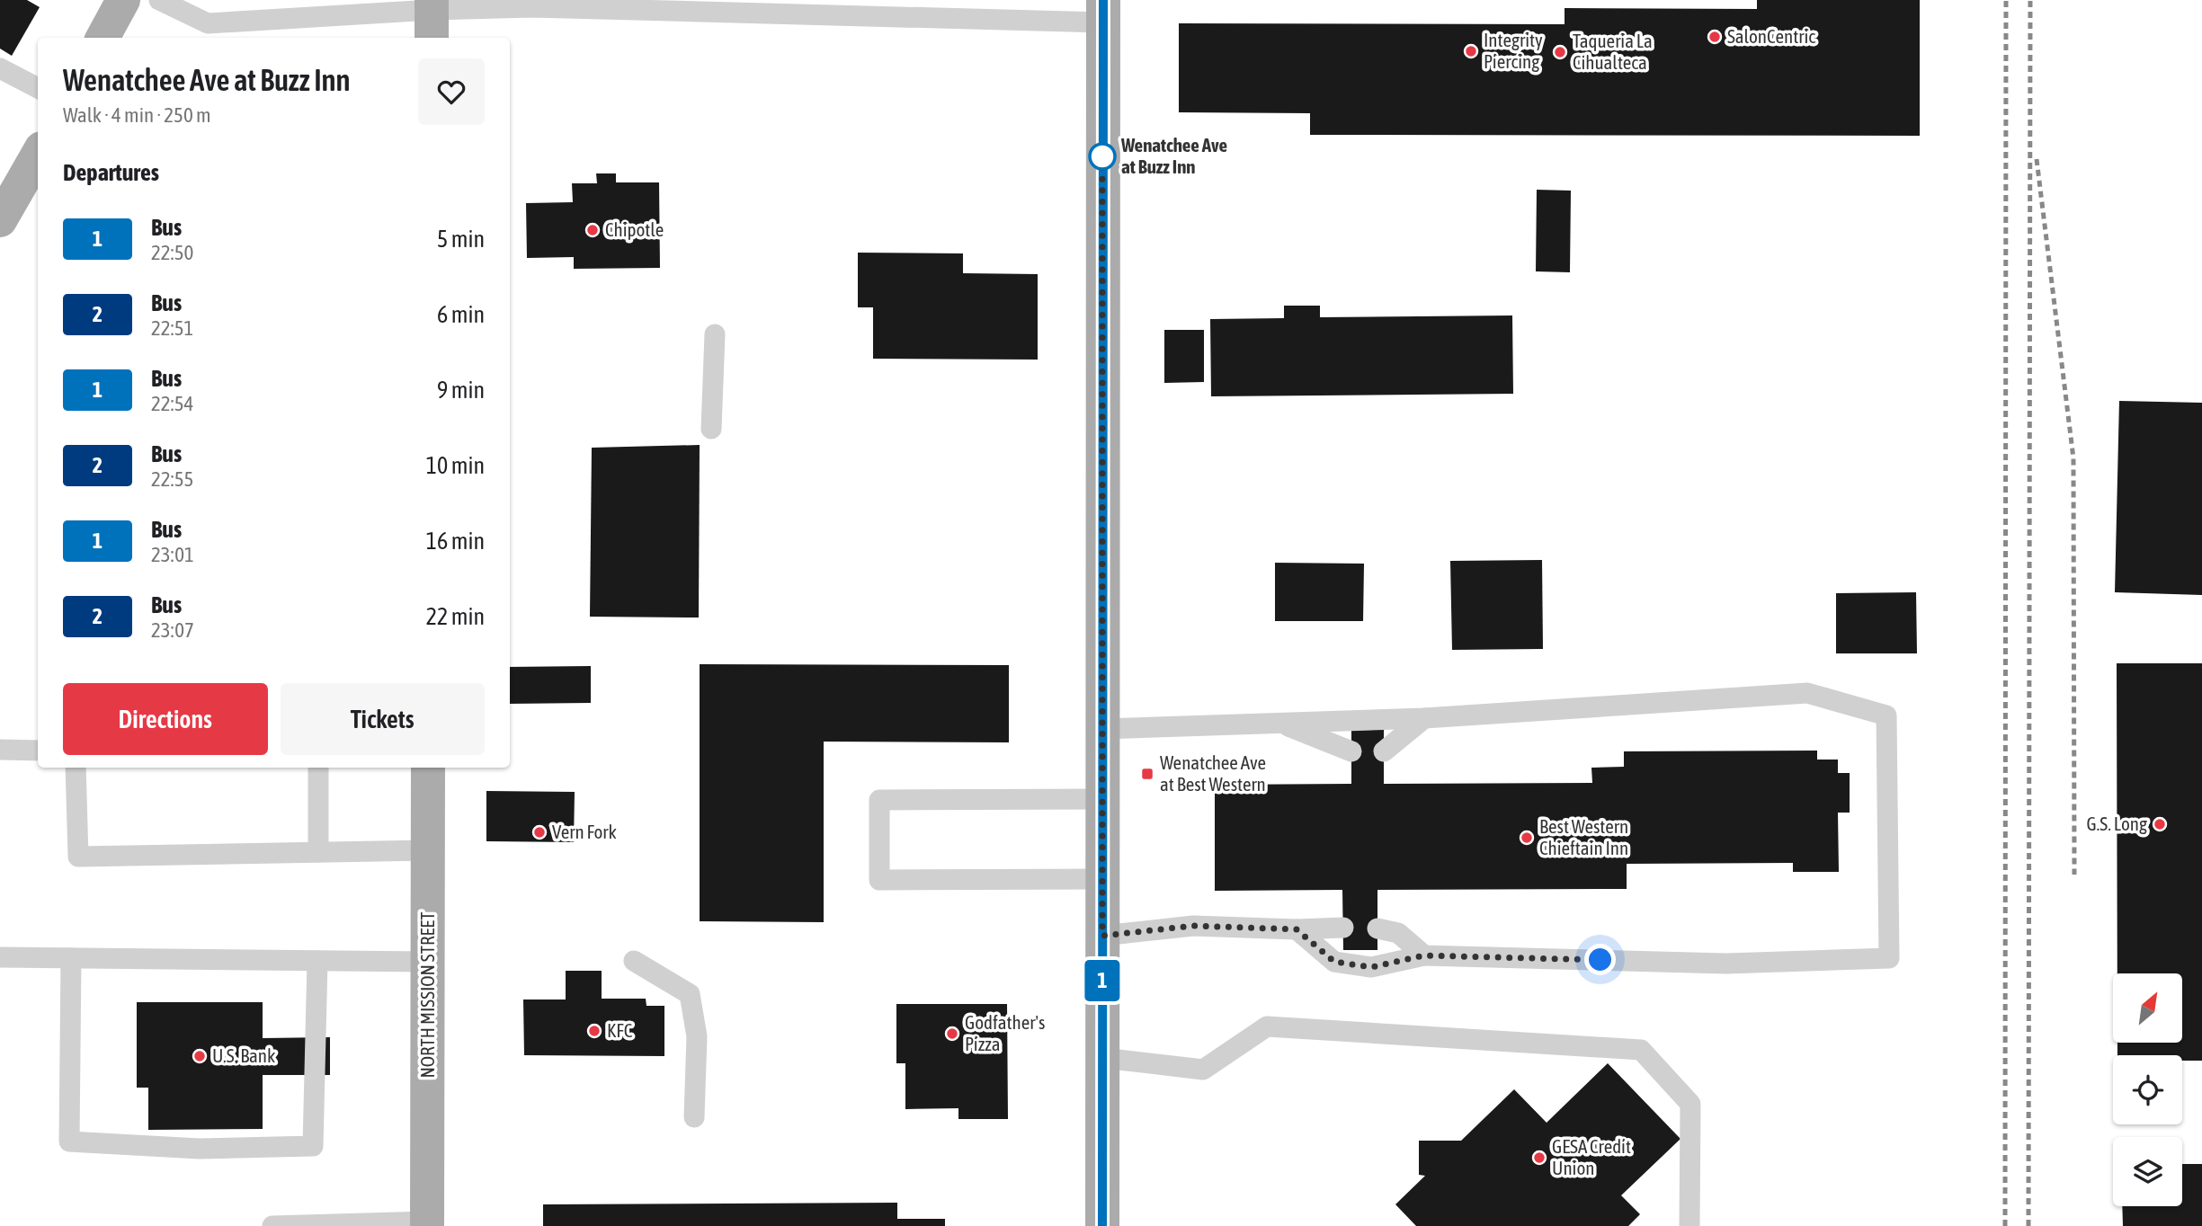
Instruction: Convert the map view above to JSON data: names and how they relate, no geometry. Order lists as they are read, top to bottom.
{
  "streets": {
    "main road": ["NORTH MISSION STREET"]
  },
  "places": {
    "other": [
      "SalonCentric",
      "Integrity Piercing",
      "Taqueria La Cihualteca",
      "Wenatchee Ave at Buzz Inn",
      "Chipotle",
      "G.S. Long",
      "Vern Fork",
      "Best Western Chieftain Inn",
      "KFC",
      "Godfather's Pizza",
      "U.S. Bank",
      "GESA Credit Union"
    ],
    "transit": ["Wenatchee Ave at Best Western"]
  },
  "lines": ["bus line 1"],
  "north": "top right",
  "page": {
    "on_map": "1",
    "heading": [
      ["Wenatchee Ave at Buzz Inn", "Walk · 4 min · 250 m"],
      "Departures"
    ],
    "list": [
      {
        "mark": "1",
        "name": "Bus",
        "note": "22:50",
        "value": "5 min"
      },
      {
        "mark": "2",
        "name": "Bus",
        "note": "22:51",
        "value": "6 min"
      },
      {
        "mark": "1",
        "name": "Bus",
        "note": "22:54",
        "value": "9 min"
      },
      {
        "mark": "2",
        "name": "Bus",
        "note": "22:55",
        "value": "10 min"
      },
      {
        "mark": "1",
        "name": "Bus",
        "note": "23:01",
        "value": "16 min"
      },
      {
        "mark": "2",
        "name": "Bus",
        "note": "23:07",
        "value": "22 min"
      }
    ],
    "buttons": ["Directions", "Tickets"]
  }
}
